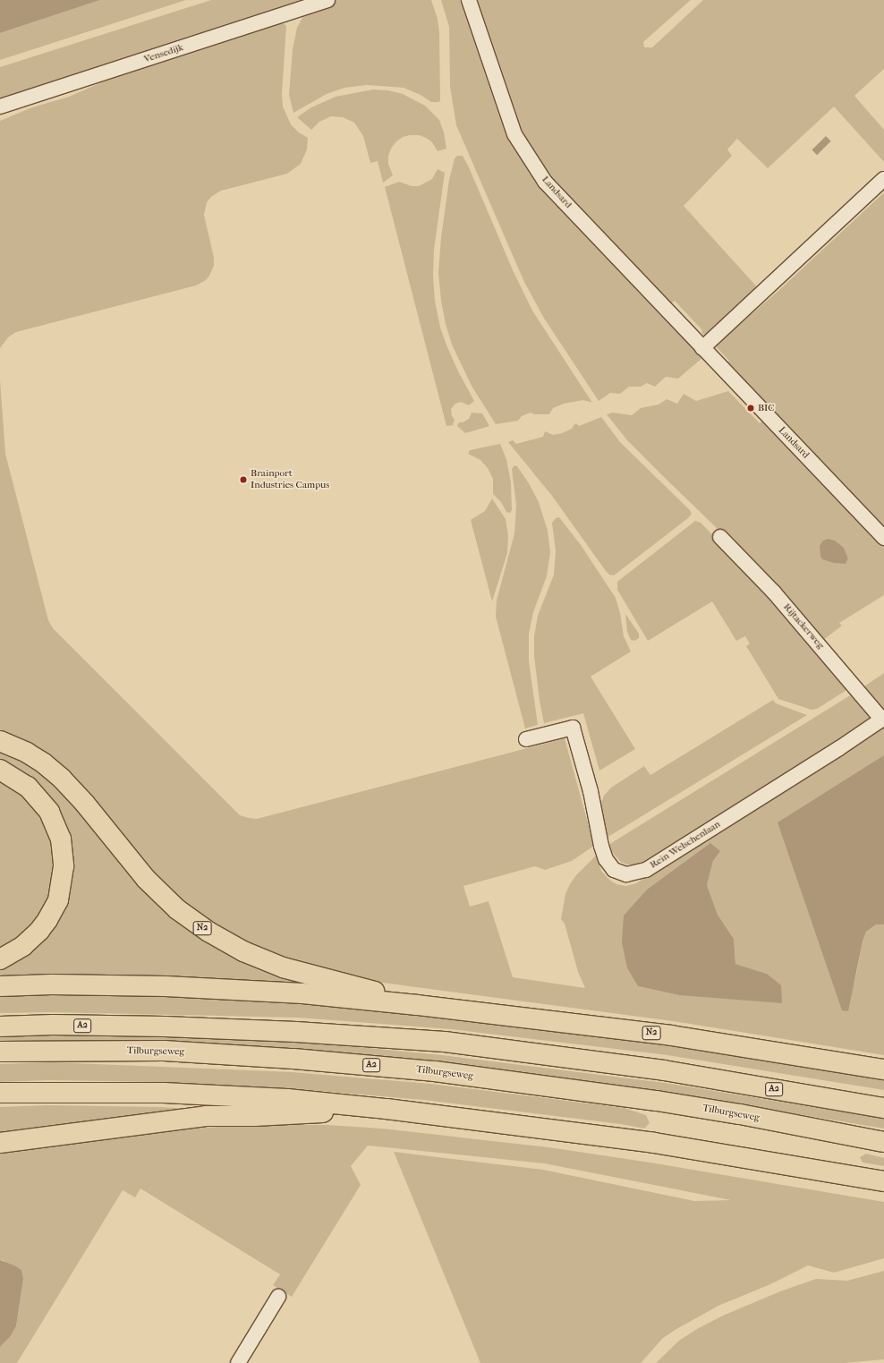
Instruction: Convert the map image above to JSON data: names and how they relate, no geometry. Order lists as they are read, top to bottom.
{
  "streets": {
    "highway": ["N2", "A2", "Tilburgseweg"],
    "street": [
      "Vensedijk",
      "Landsard",
      "Rijtackerweg",
      "Rein Welschenlaan"
    ]
  },
  "crossings": [
    ["Rijtackerweg", "Rein Welschenlaan"]
  ],
  "places": ["BIC", "Brainport Industries Campus"]
}
